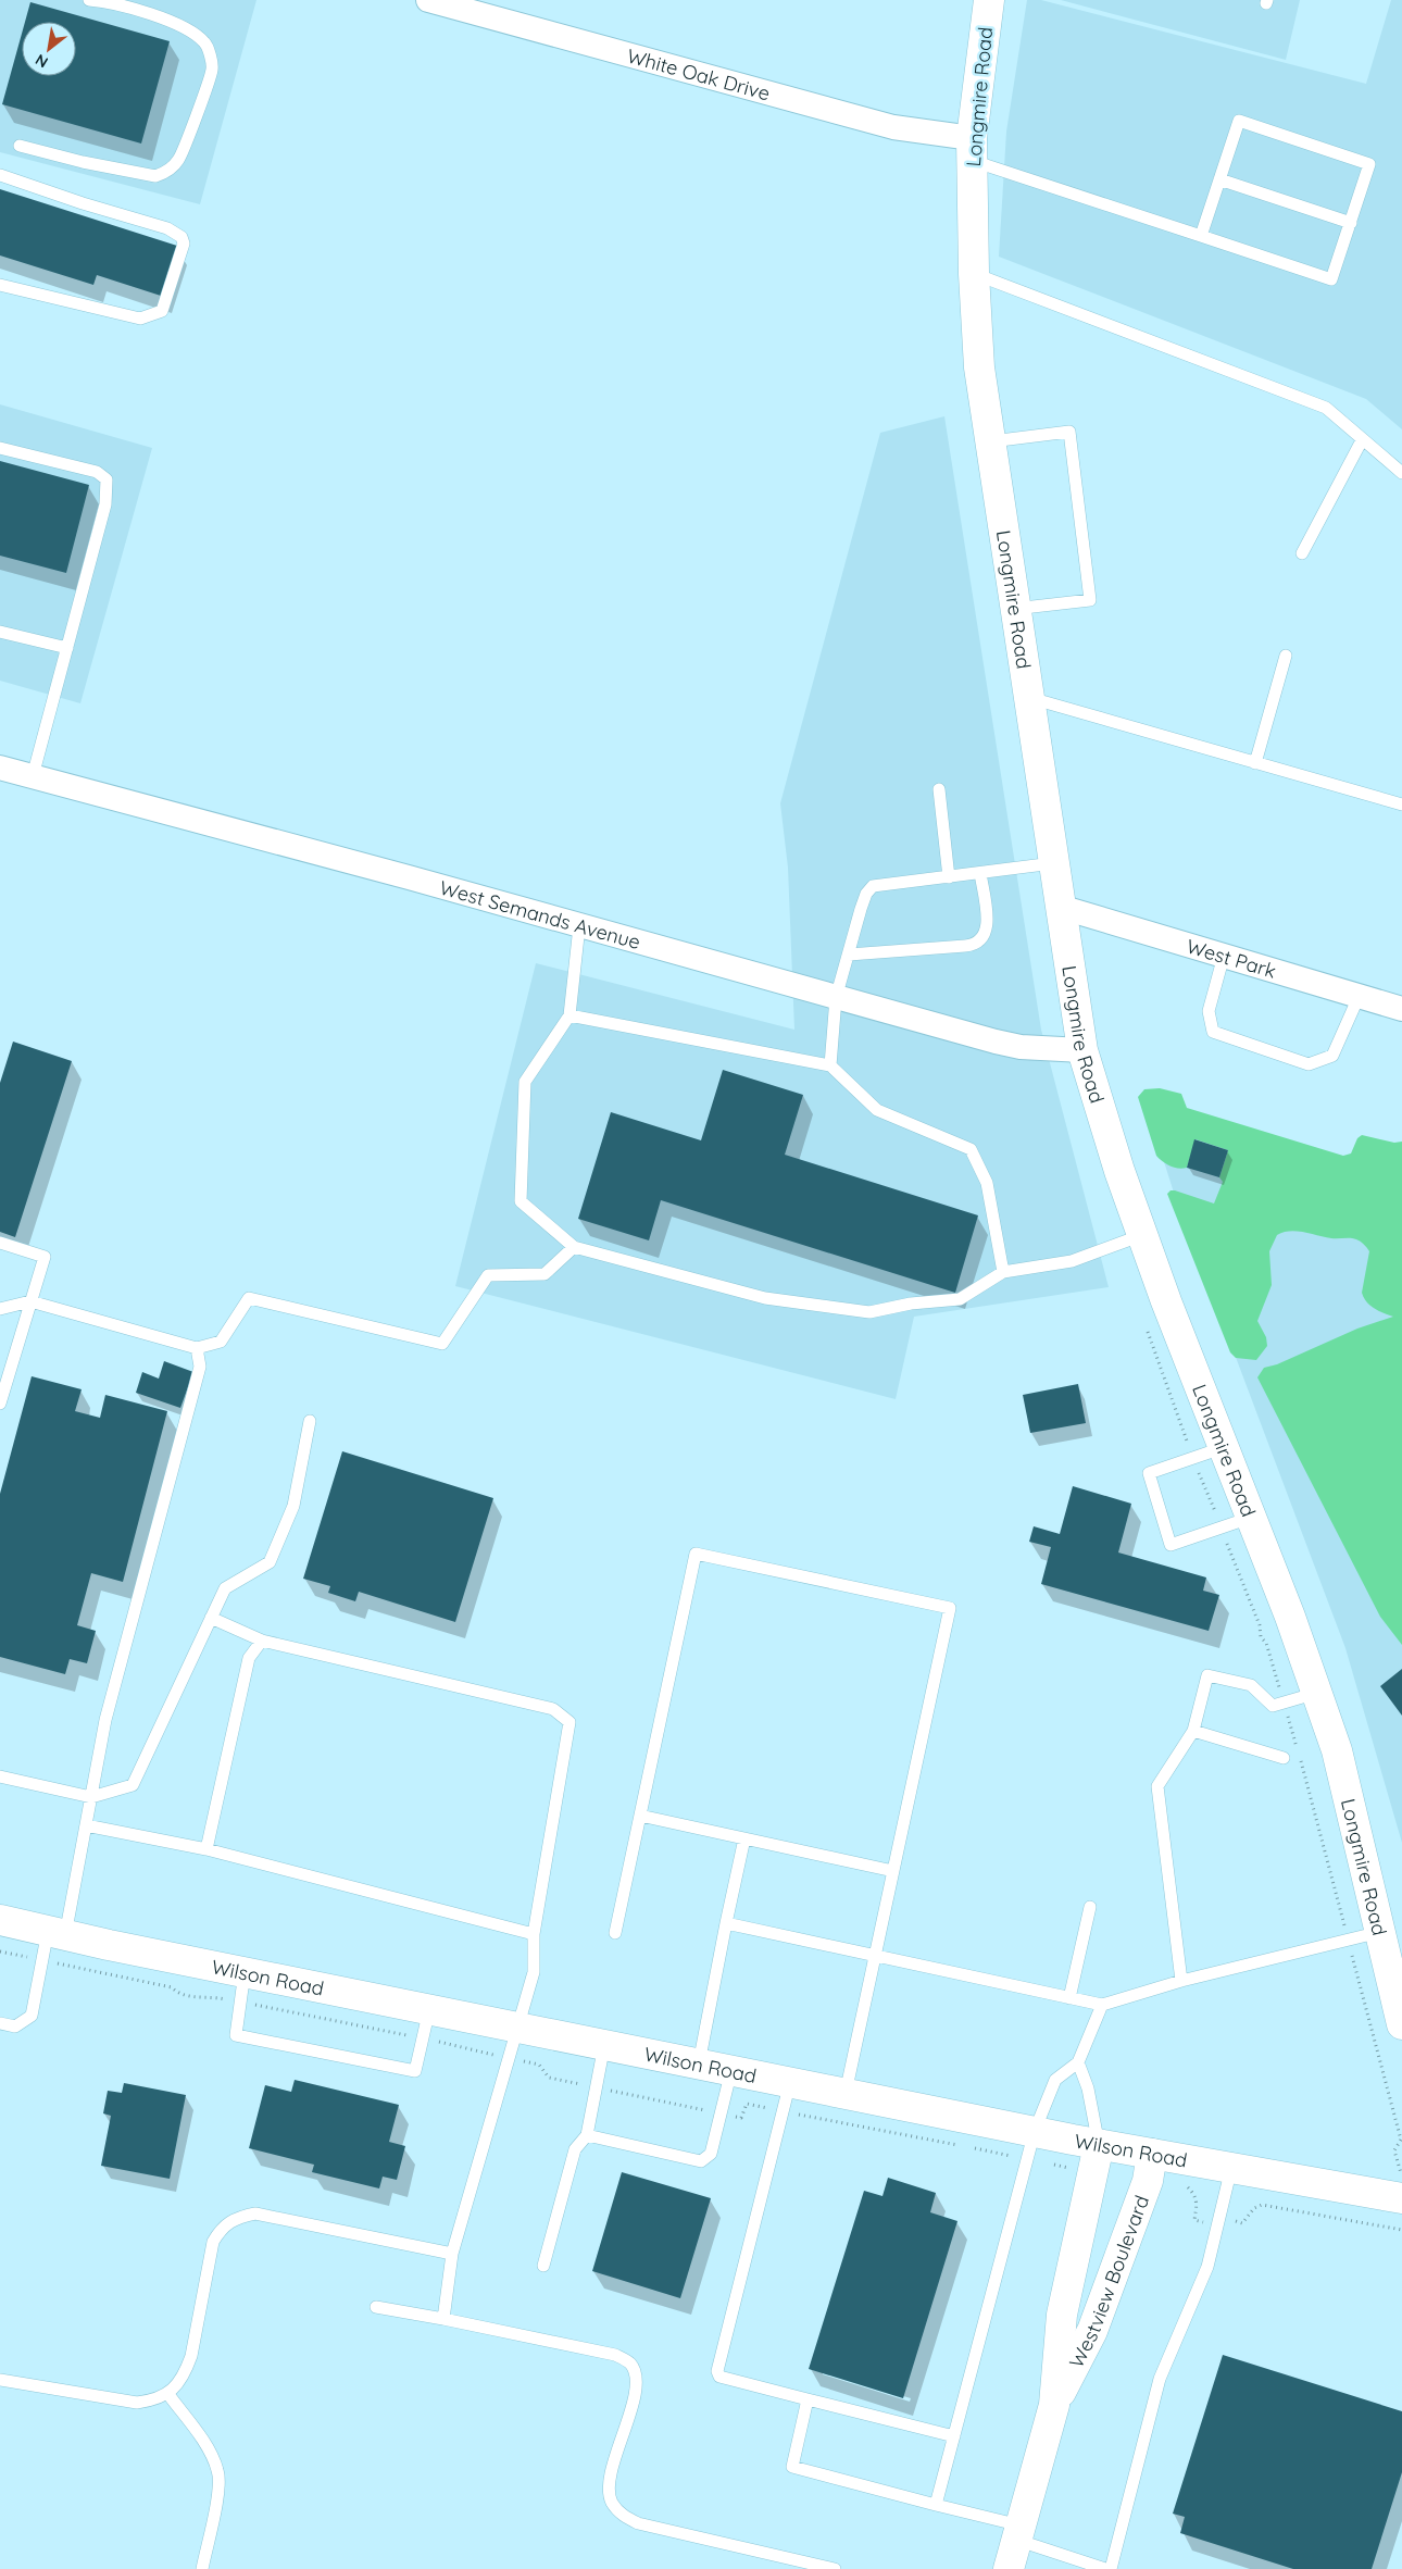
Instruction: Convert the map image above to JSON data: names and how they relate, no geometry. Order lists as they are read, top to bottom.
{
  "streets": {
    "street": [
      "White Oak Drive",
      "Longmire Road",
      "West Semands Avenue",
      "West Park",
      "Wilson Road",
      "Westview Boulevard"
    ]
  },
  "crossings": [
    ["White Oak Drive", "Longmire Road"],
    ["Longmire Road", "West Semands Avenue"],
    ["Longmire Road", "West Park"],
    ["Wilson Road", "Westview Boulevard"]
  ],
  "north": "bottom left"
}
